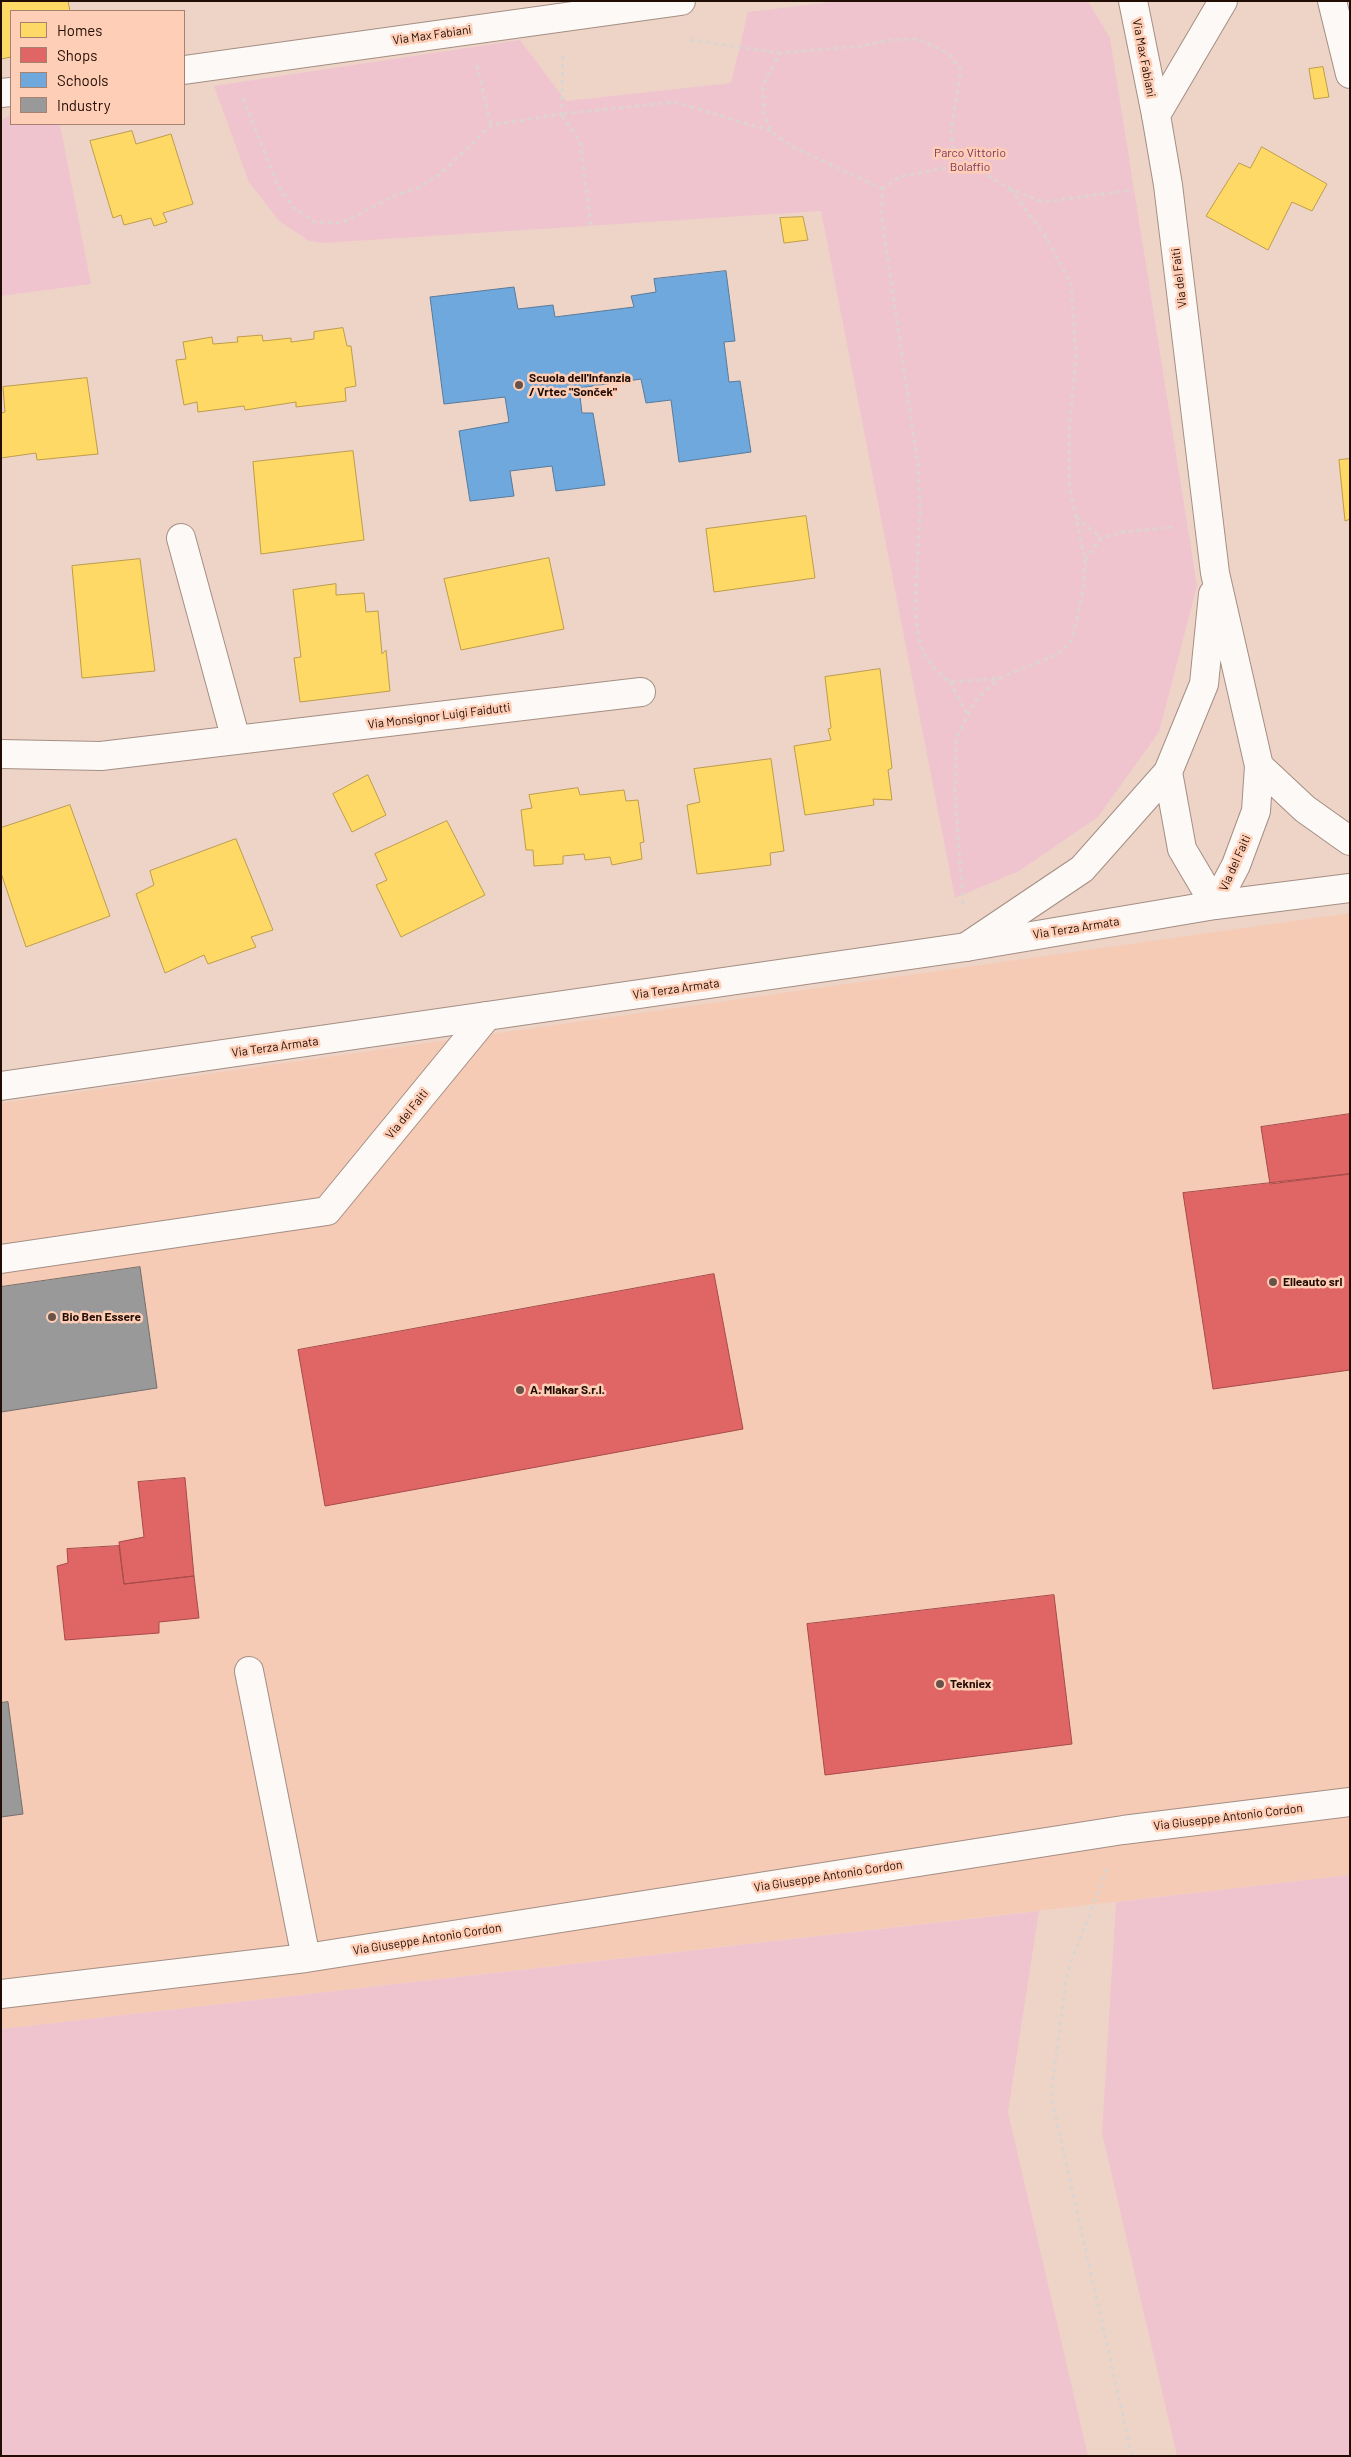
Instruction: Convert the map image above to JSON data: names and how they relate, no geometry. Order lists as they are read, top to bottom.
{
  "streets": {
    "street": [
      "Via Max Fabiani",
      "Via del Faiti",
      "Via Monsignor Luigi Faidutti",
      "Via Terza Armata",
      "Via Giuseppe Antonio Cordon"
    ]
  },
  "crossings": [
    ["Via Max Fabiani", "Via del Faiti"],
    ["Via del Faiti", "Via Terza Armata"]
  ],
  "parks": ["Parco Vittorio Bolaffio"],
  "places": [
    "Scuola dell'Infanzia / Vrtec \"Sonček\"",
    "Elleauto srl",
    "Bio Ben Essere",
    "A. Mlakar S.r.l.",
    "Tekniex"
  ],
  "legend": [
    "Homes",
    "Shops",
    "Schools",
    "Industry"
  ]
}
